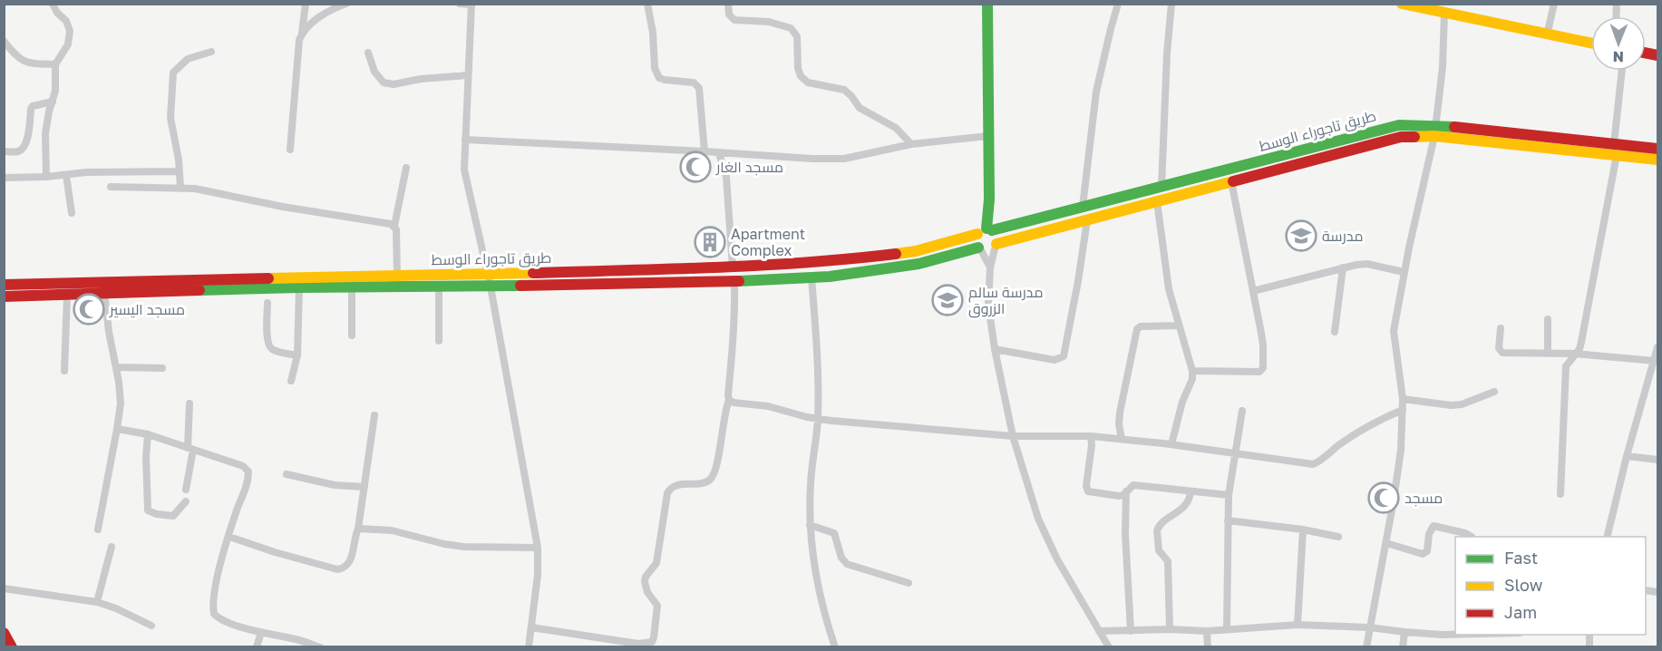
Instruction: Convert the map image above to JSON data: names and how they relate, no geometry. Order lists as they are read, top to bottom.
{
  "streets": {
    "main road": ["طريق تاجوراء الوسط"]
  },
  "places": {
    "mosque": ["مسجد الغار", "مسجد اليسير", "مسجد"],
    "school or university": ["مدرسة", "مدرسة سالم الزروق"],
    "building": ["Apartment Complex"]
  },
  "legend": ["Fast", "Slow", "Jam"],
  "north": "bottom"
}
